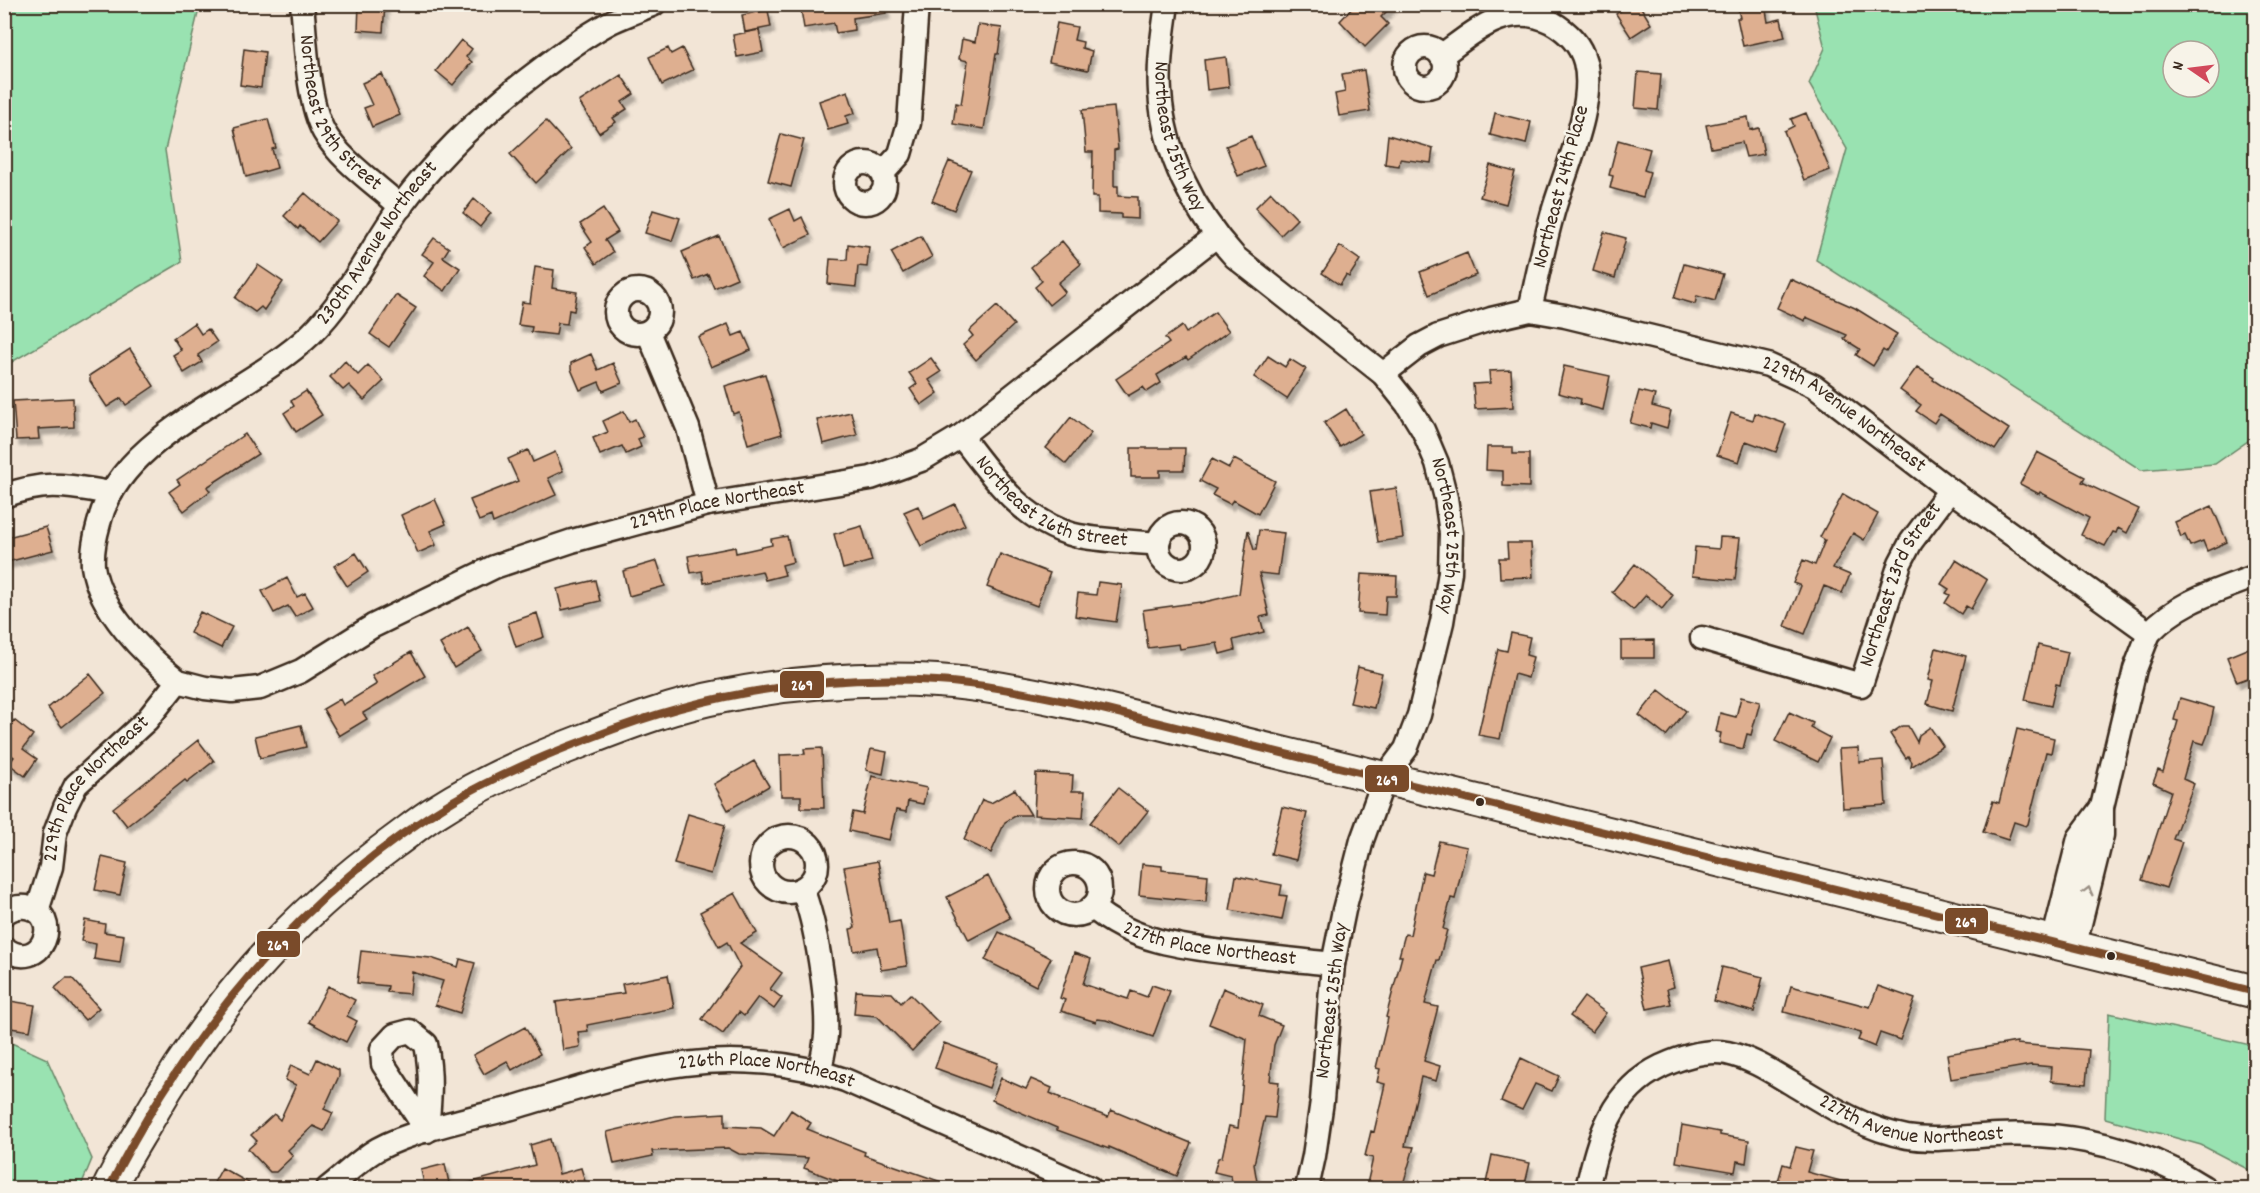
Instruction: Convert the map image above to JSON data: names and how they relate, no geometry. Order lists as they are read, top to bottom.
{
  "streets": {
    "street": [
      "Northeast 29th Street",
      "Northeast 25th Way",
      "Northeast 24th Place",
      "230th Avenue Northeast",
      "229th Avenue Northeast",
      "Northeast 26th Street",
      "229th Place Northeast",
      "Northeast 23rd Street",
      "227th Place Northeast",
      "226th Place Northeast",
      "227th Avenue Northeast"
    ]
  },
  "crossings": [
    ["Northeast 29th Street", "230th Avenue Northeast"],
    ["Northeast 25th Way", "229th Avenue Northeast"],
    ["Northeast 25th Way", "229th Place Northeast"],
    ["Northeast 25th Way", "227th Place Northeast"],
    ["Northeast 24th Place", "229th Avenue Northeast"],
    ["230th Avenue Northeast", "229th Place Northeast"],
    ["229th Avenue Northeast", "Northeast 23rd Street"],
    ["Northeast 26th Street", "229th Place Northeast"]
  ],
  "lines": ["transit line 269"],
  "north": "left"
}
